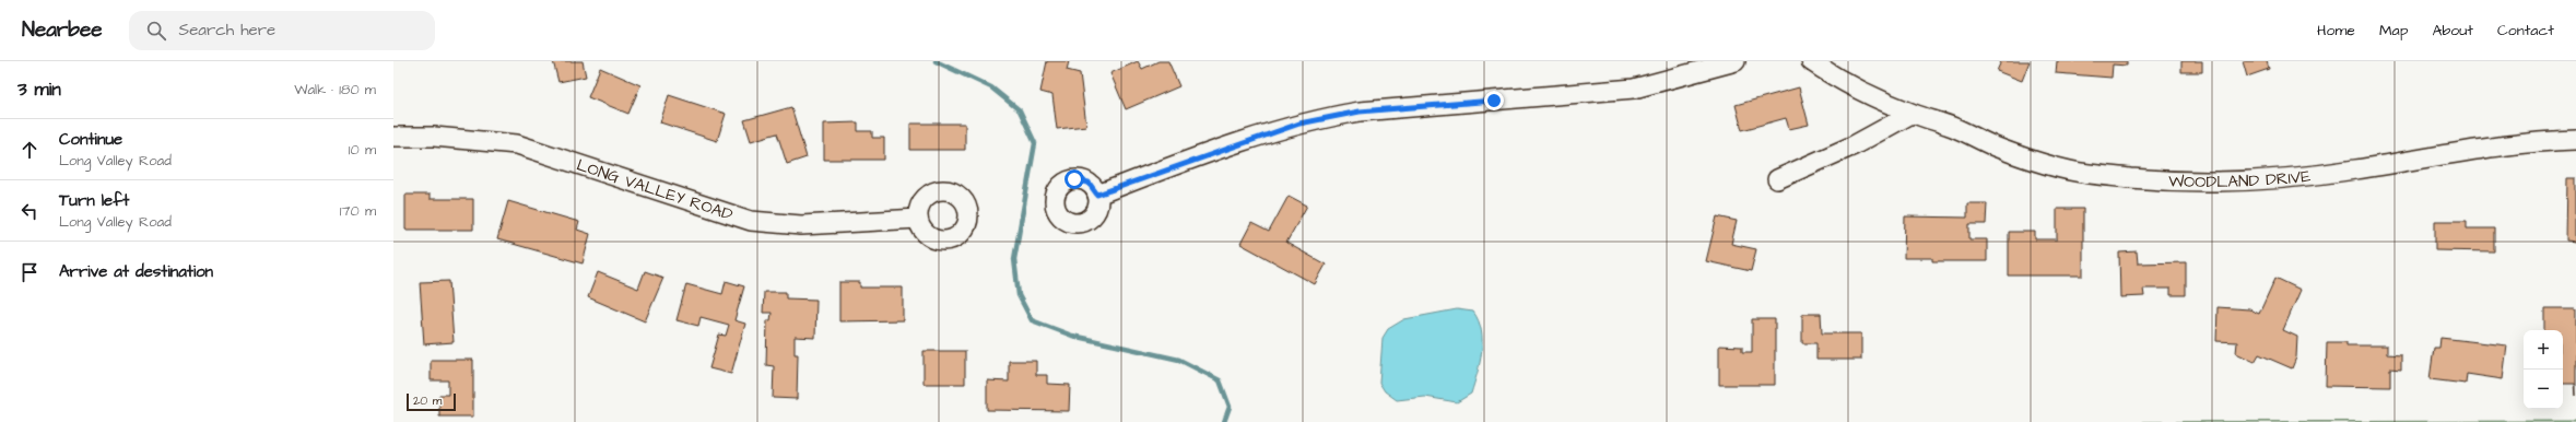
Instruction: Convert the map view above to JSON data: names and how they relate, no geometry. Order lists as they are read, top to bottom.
{
  "streets": {
    "street": ["WOODLAND DRIVE", "LONG VALLEY ROAD"]
  },
  "scale_bar": "20 m",
  "page": {
    "header": "Nearbee",
    "search": "Search here",
    "nav": [
      "Home",
      "Map",
      "About",
      "Contact"
    ],
    "heading": ["3 min", "Walk · 180 m"],
    "list": [
      ["Continue", "Long Valley Road", "10 m"],
      ["Turn left", "Long Valley Road", "170 m"],
      "Arrive at destination"
    ],
    "map_buttons": ["+", "−"],
    "scale": "20 m"
  }
}
